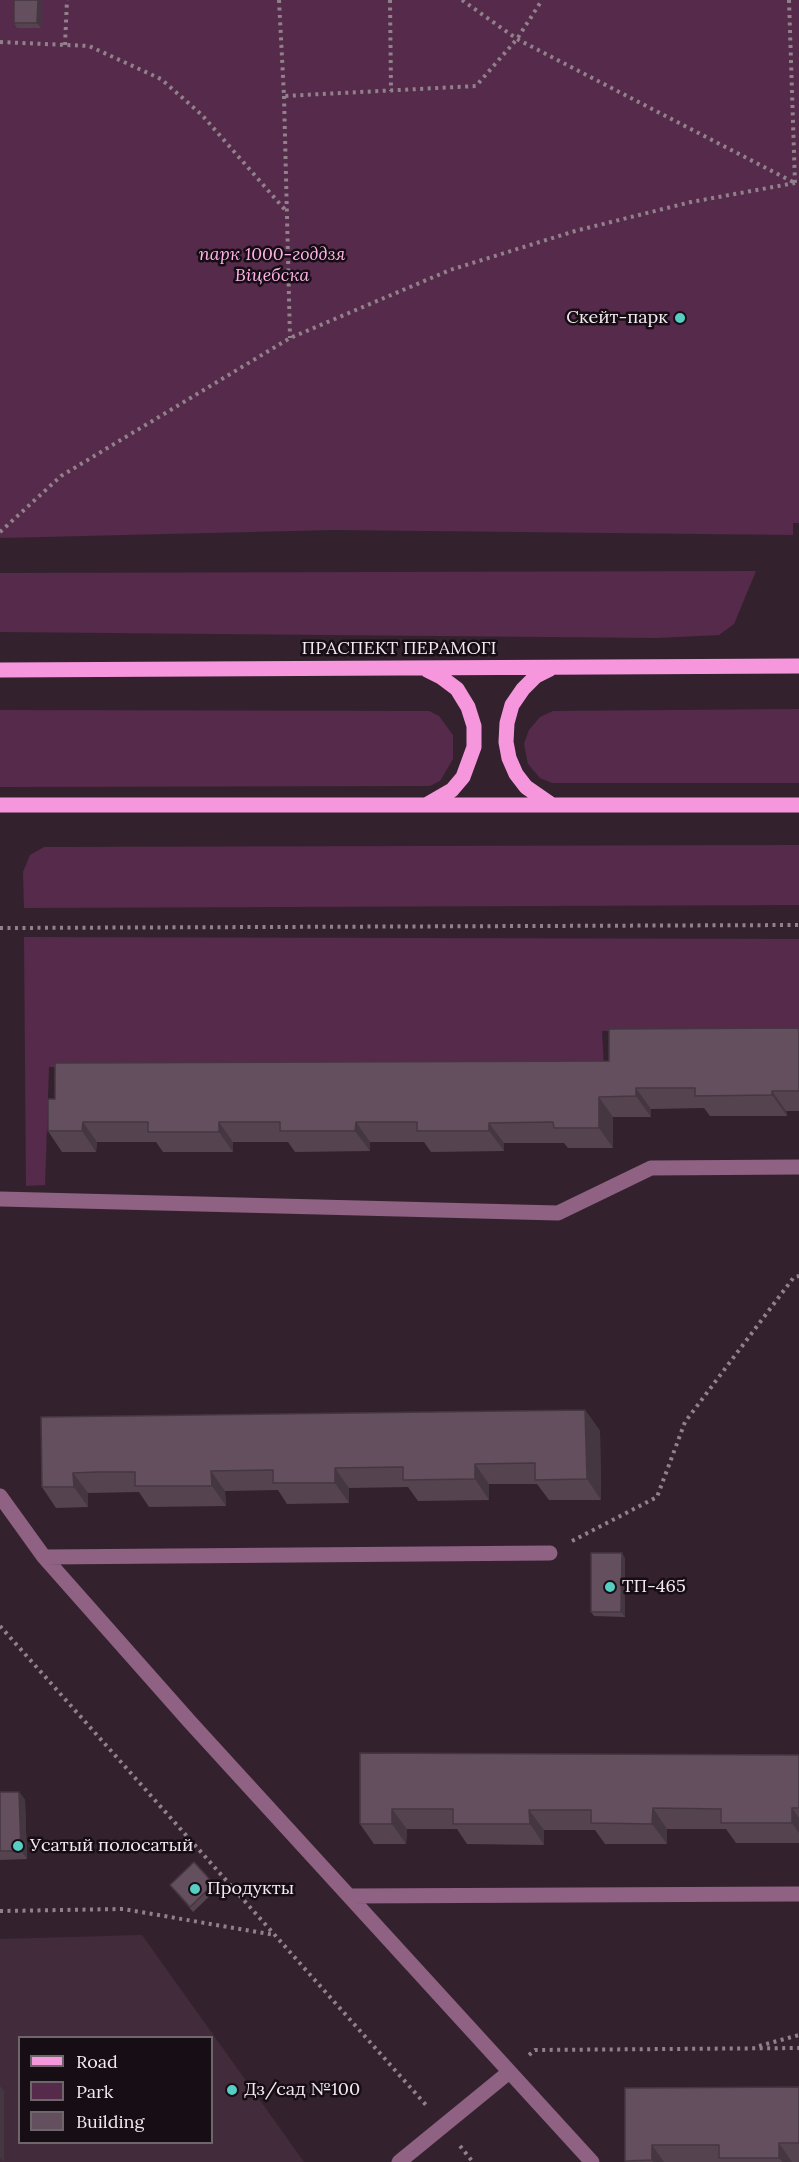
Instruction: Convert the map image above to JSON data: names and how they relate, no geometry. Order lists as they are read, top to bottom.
{
  "streets": {
    "main road": ["ПРАСПЕКТ ПЕРАМОГІ"]
  },
  "parks": ["парк 1000-годдзя Віцебска"],
  "places": [
    "Скейт-парк",
    "ТП-465",
    "Усатый полосатый",
    "Продукты",
    "Дз/сад №100"
  ],
  "legend": ["Road", "Park", "Building"]
}
